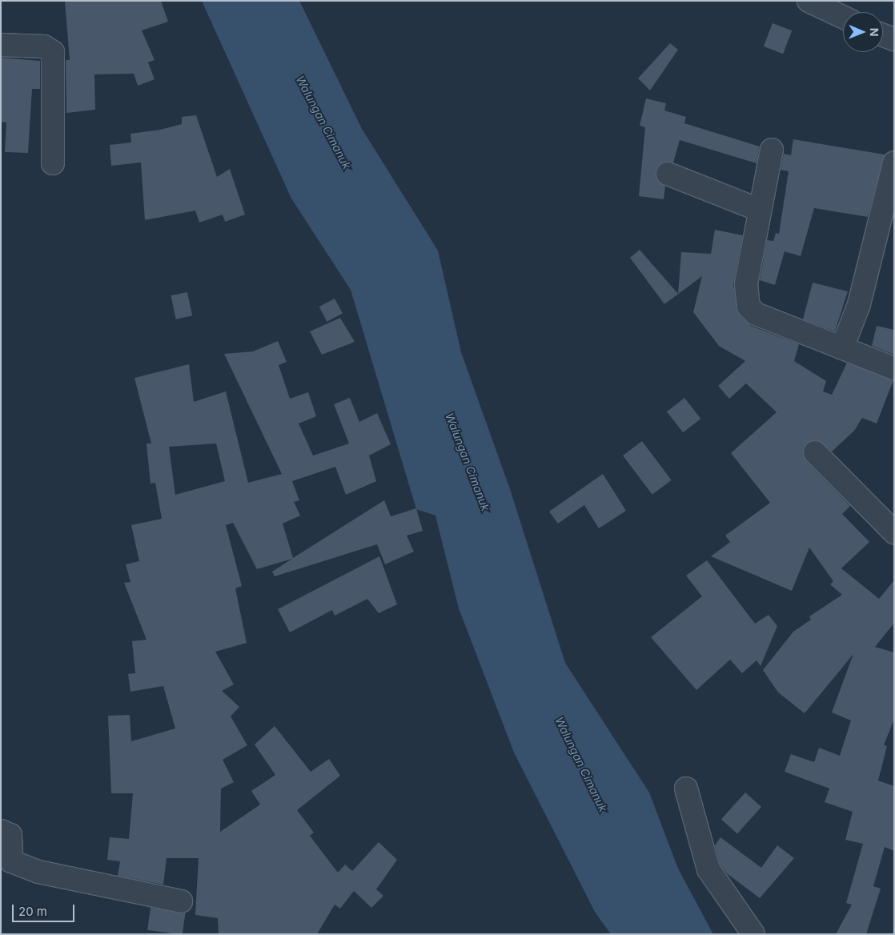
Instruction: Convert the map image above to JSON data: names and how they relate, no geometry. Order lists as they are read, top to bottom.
{
  "water": ["Walungan Cimanuk"],
  "scale_bar": "20 m",
  "north": "right"
}
